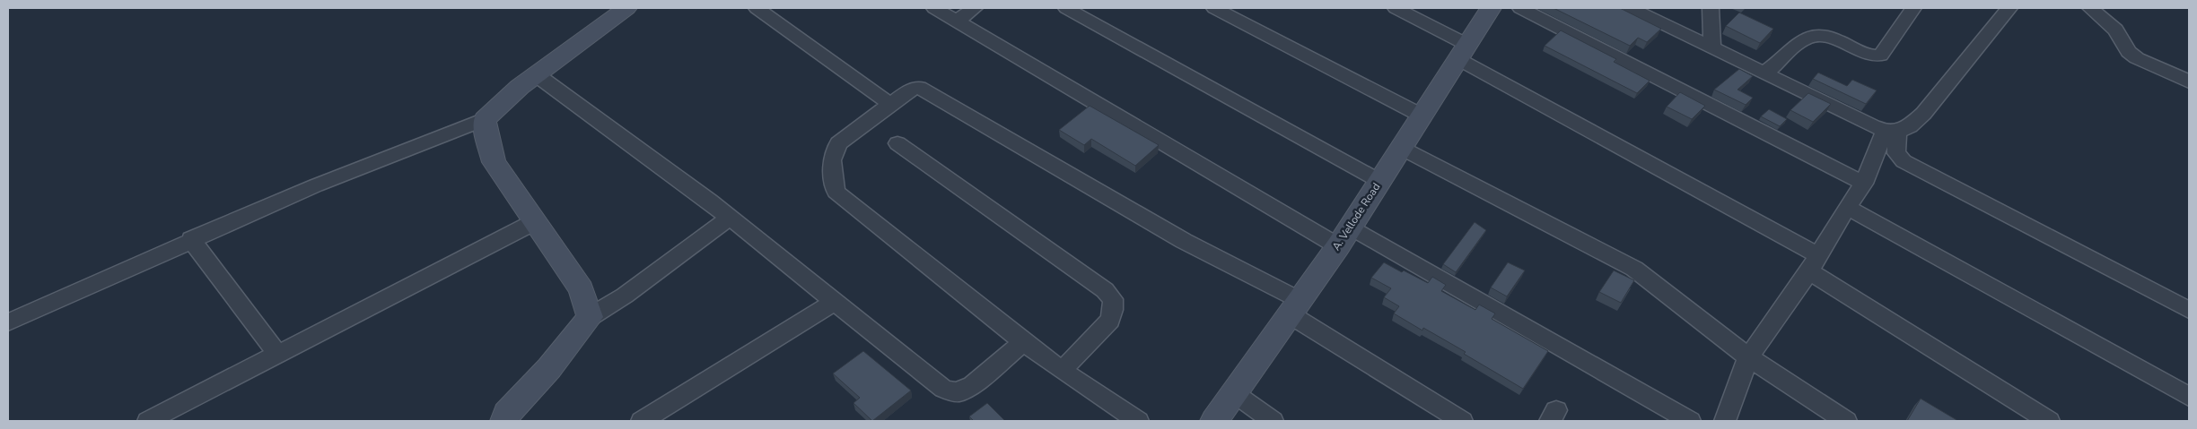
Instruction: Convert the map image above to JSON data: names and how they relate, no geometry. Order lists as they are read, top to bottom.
{
  "streets": {
    "street": ["A. Vellode Road"]
  }
}
